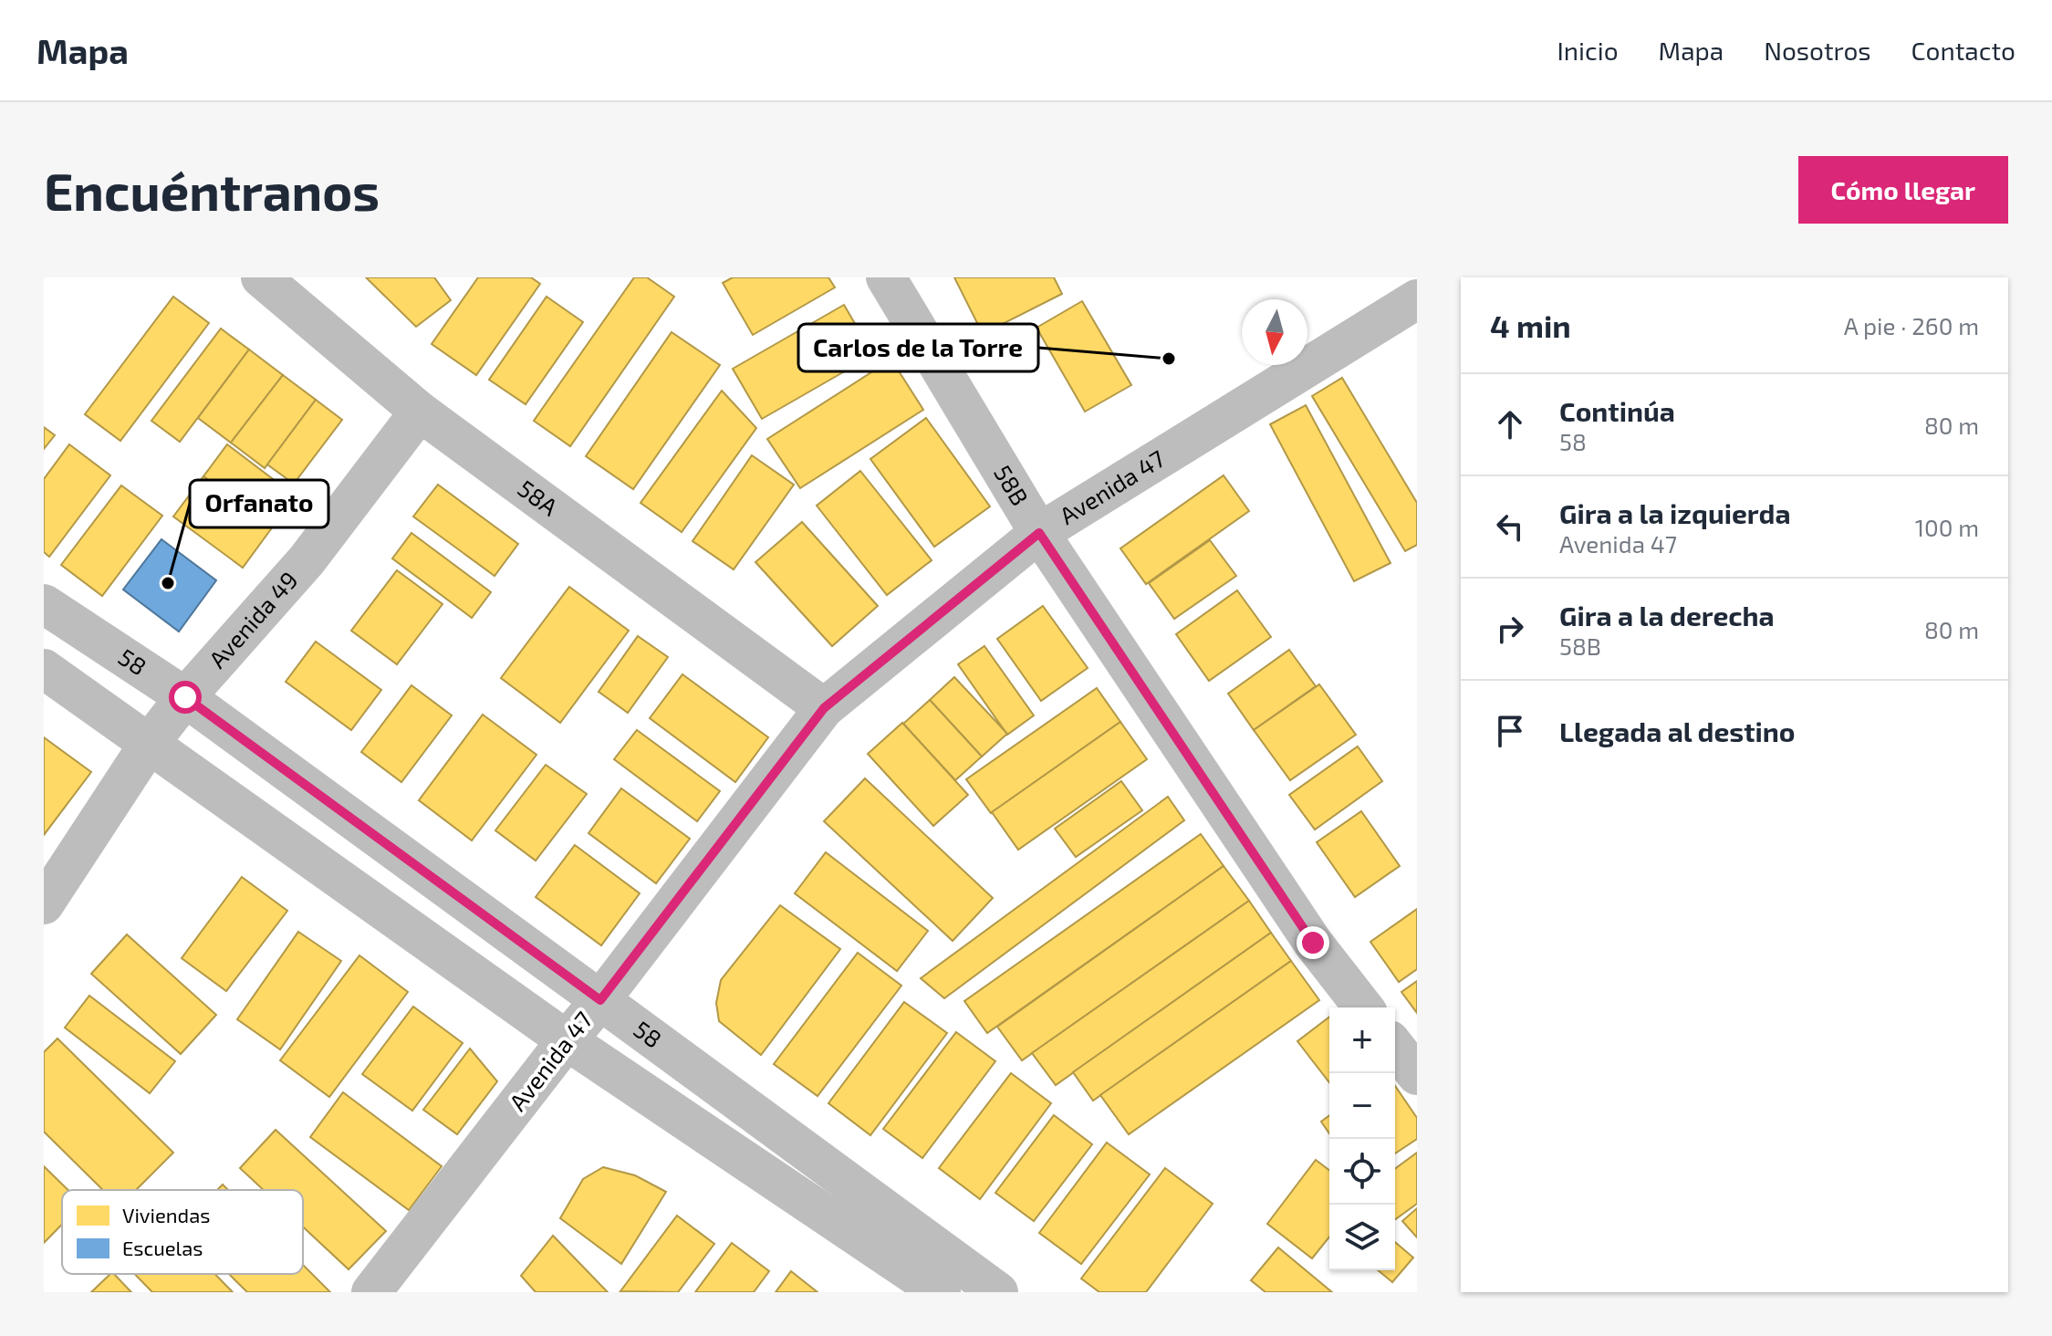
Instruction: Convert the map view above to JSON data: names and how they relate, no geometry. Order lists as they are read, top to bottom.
{
  "streets": {
    "street": [
      "58B",
      "Avenida 47",
      "58A",
      "Avenida 49",
      "58"
    ]
  },
  "crossings": [
    ["58B", "Avenida 47"],
    ["Avenida 47", "58A"],
    ["Avenida 47", "58"],
    ["58A", "Avenida 49"],
    ["Avenida 49", "58"]
  ],
  "places": ["Carlos de la Torre", "Orfanato"],
  "legend": ["Viviendas", "Escuelas"],
  "north": "bottom",
  "page": {
    "header": "Mapa",
    "nav": [
      "Inicio",
      "Mapa",
      "Nosotros",
      "Contacto"
    ],
    "buttons": "Cómo llegar",
    "title": "Encuéntranos",
    "heading": ["4 min", "A pie · 260 m"],
    "list": [
      ["Continúa", "58", "80 m"],
      ["Gira a la izquierda", "Avenida 47", "100 m"],
      ["Gira a la derecha", "58B", "80 m"],
      "Llegada al destino"
    ],
    "map_buttons": ["+", "−"]
  }
}
